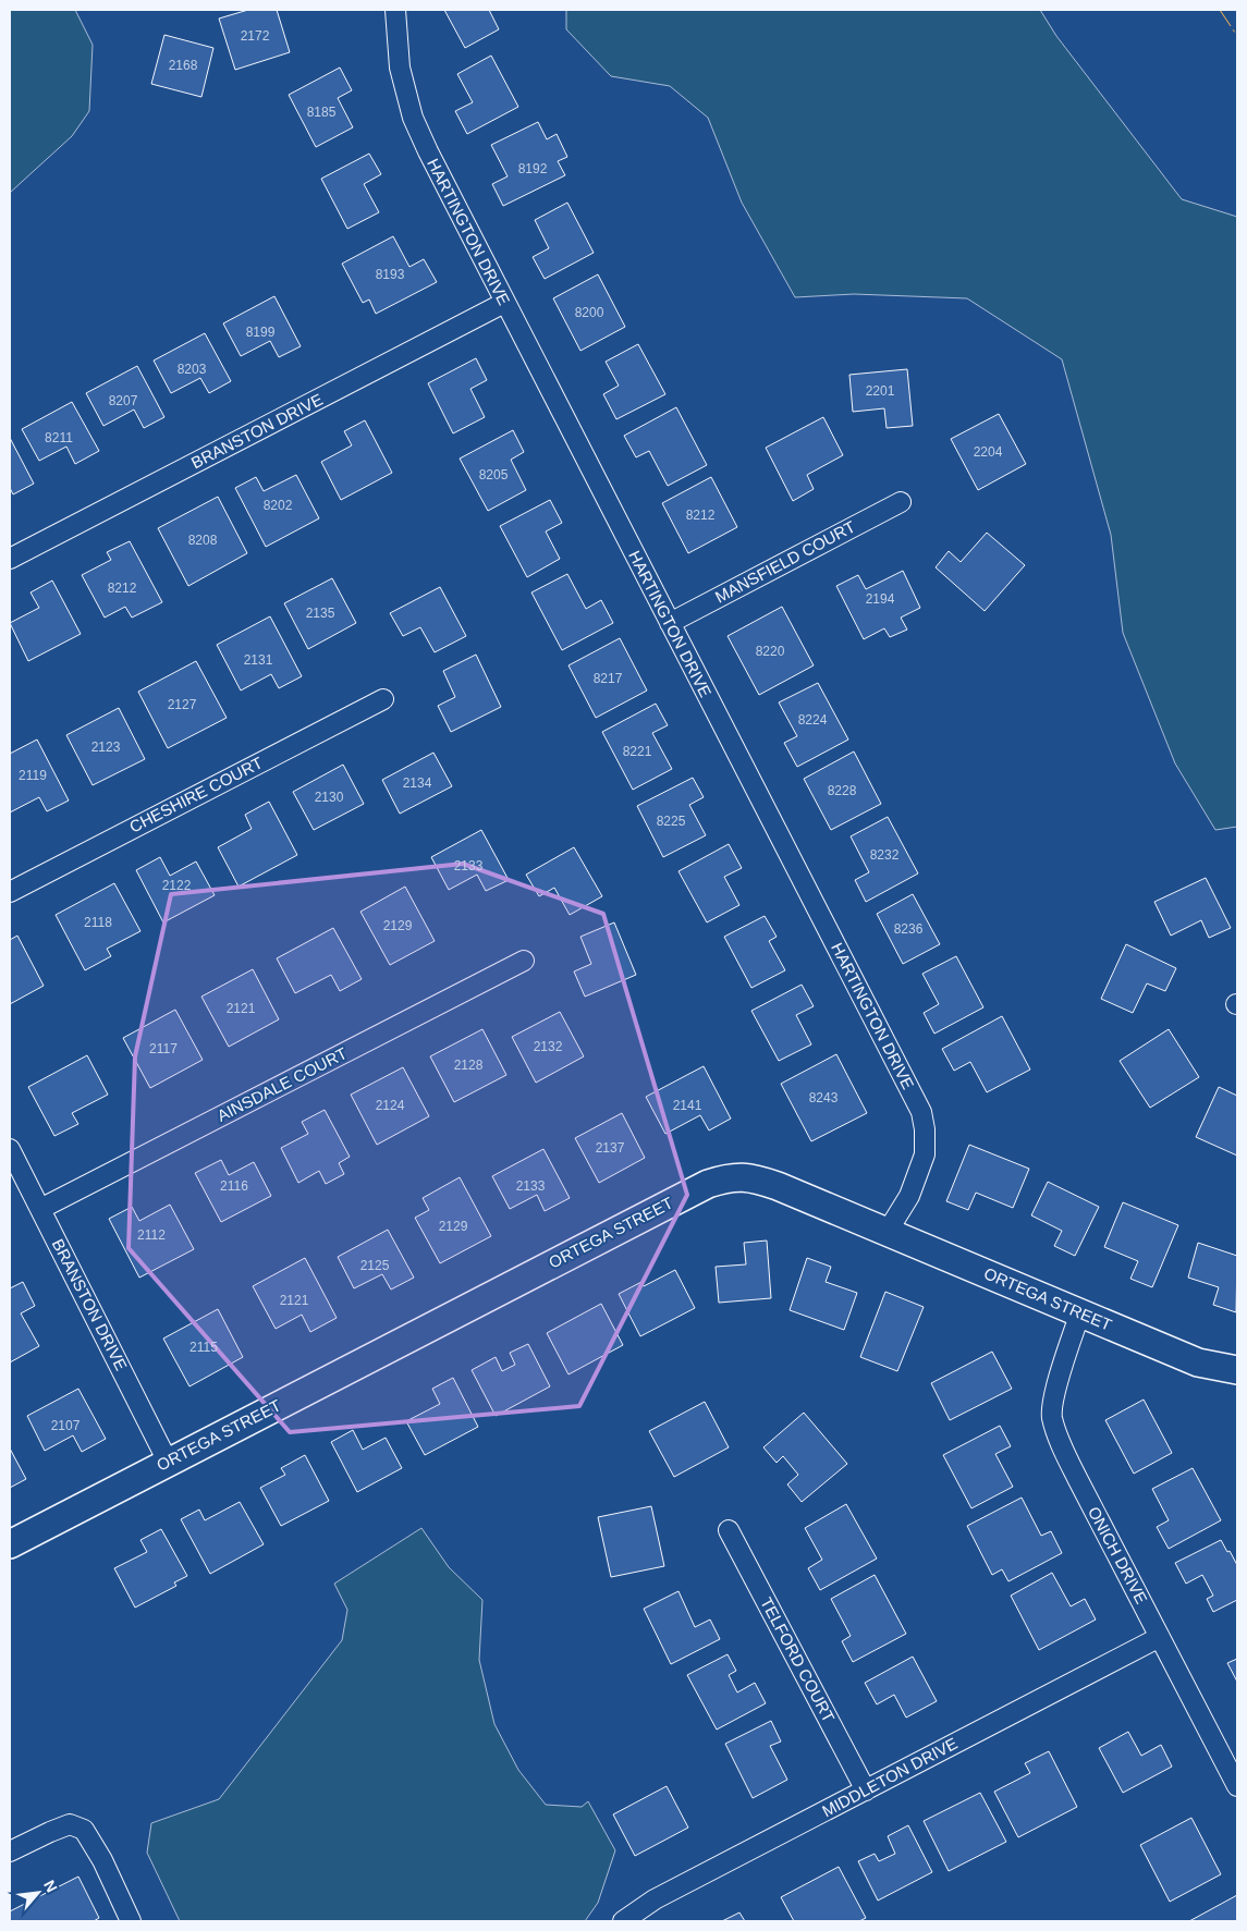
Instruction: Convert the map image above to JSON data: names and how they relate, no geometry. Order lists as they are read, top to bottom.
{
  "streets": {
    "street": [
      "HARTINGTON DRIVE",
      "BRANSTON DRIVE",
      "MANSFIELD COURT",
      "CHESHIRE COURT",
      "AINSDALE COURT",
      "ORTEGA STREET",
      "ONICH DRIVE",
      "TELFORD COURT",
      "MIDDLETON DRIVE"
    ]
  },
  "crossings": [
    ["HARTINGTON DRIVE", "BRANSTON DRIVE"],
    ["HARTINGTON DRIVE", "MANSFIELD COURT"],
    ["HARTINGTON DRIVE", "ORTEGA STREET"],
    ["BRANSTON DRIVE", "AINSDALE COURT"],
    ["BRANSTON DRIVE", "ORTEGA STREET"],
    ["ORTEGA STREET", "ONICH DRIVE"],
    ["ONICH DRIVE", "MIDDLETON DRIVE"],
    ["TELFORD COURT", "MIDDLETON DRIVE"]
  ],
  "house_numbers": [
    "2172",
    "2168",
    "8185",
    "8192",
    "8193",
    "8200",
    "8199",
    "8203",
    "2201",
    "8207",
    "8211",
    "2204",
    "8205",
    "8202",
    "8212",
    "8208",
    "8212",
    "2194",
    "2135",
    "8220",
    "2131",
    "8217",
    "2127",
    "8224",
    "2123",
    "8221",
    "2119",
    "2134",
    "8228",
    "2130",
    "8225",
    "8232",
    "2133",
    "2122",
    "2118",
    "2129",
    "8236",
    "2121",
    "2132",
    "2117",
    "2128",
    "8243",
    "2124",
    "2141",
    "2137",
    "2116",
    "2133",
    "2129",
    "2112",
    "2125",
    "2121",
    "2115",
    "2107"
  ],
  "north": "top right"
}
